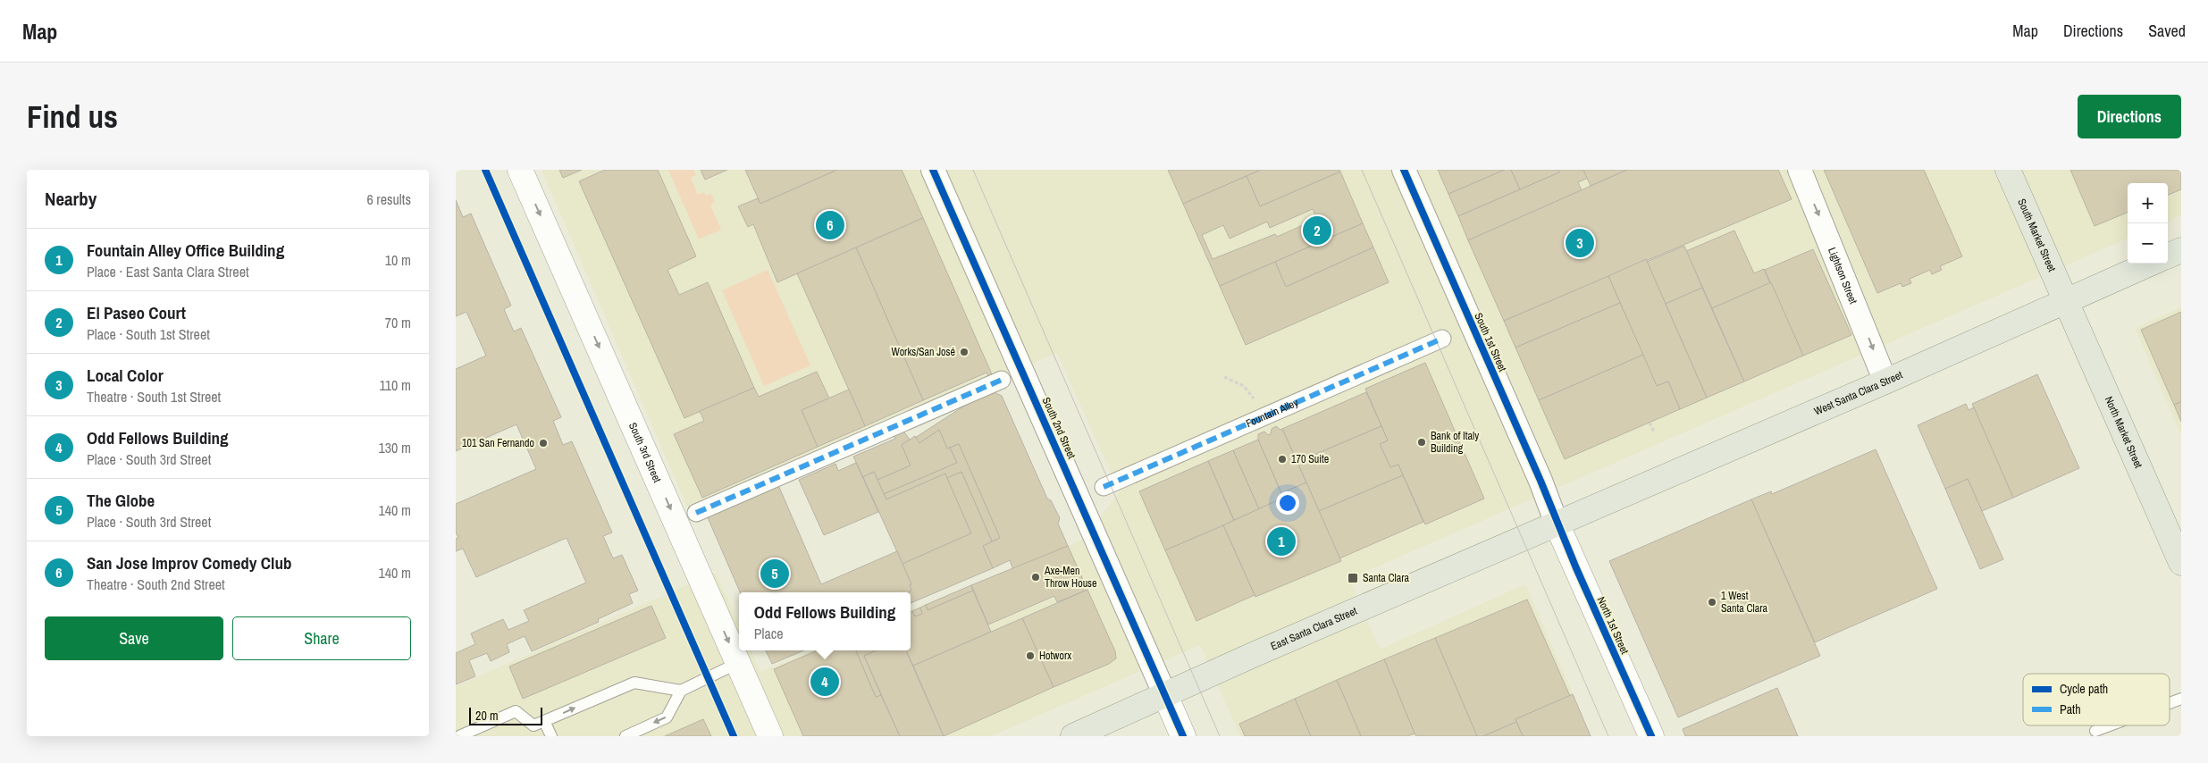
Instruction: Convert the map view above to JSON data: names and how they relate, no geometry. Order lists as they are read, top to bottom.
{
  "streets": {
    "main road": [
      "South Market Street",
      "West Santa Clara Street",
      "North Market Street",
      "East Santa Clara Street"
    ],
    "street": [
      "Lightson Street",
      "South 1st Street",
      "Fountain Alley",
      "South 2nd Street",
      "South 3rd Street",
      "North 1st Street"
    ]
  },
  "crossings": [
    ["South Market Street", "West Santa Clara Street"],
    ["South Market Street", "North Market Street"],
    ["Lightson Street", "West Santa Clara Street"],
    ["South 1st Street", "West Santa Clara Street"],
    ["South 1st Street", "North 1st Street"],
    ["South 1st Street", "East Santa Clara Street"],
    ["West Santa Clara Street", "North Market Street"],
    ["West Santa Clara Street", "North 1st Street"],
    ["West Santa Clara Street", "East Santa Clara Street"],
    ["South 2nd Street", "East Santa Clara Street"],
    ["North 1st Street", "East Santa Clara Street"]
  ],
  "one_way": ["Lightson Street", "South 3rd Street"],
  "places": {
    "other": [
      "Works/San José",
      "Bank of Italy Building",
      "101 San Fernando",
      "170 Suite",
      "Axe-Men Throw House",
      "1 West Santa Clara",
      "Hotworx"
    ],
    "transit": ["Santa Clara"]
  },
  "legend": ["Cycle path", "Path"],
  "scale_bar": "20 m",
  "page": {
    "header": "Map",
    "nav": ["Map", "Directions", "Saved"],
    "buttons": [
      "Directions",
      ["Save", "Share"]
    ],
    "title": "Find us",
    "heading": ["Nearby", "6 results"],
    "map_buttons": ["+", "−"],
    "pins": [
      "6",
      "2",
      "3",
      "1",
      "5",
      "4"
    ],
    "list": [
      {
        "mark": "1",
        "name": "Fountain Alley Office Building",
        "note": "Place · East Santa Clara Street",
        "value": "10 m"
      },
      {
        "mark": "2",
        "name": "El Paseo Court",
        "note": "Place · South 1st Street",
        "value": "70 m"
      },
      {
        "mark": "3",
        "name": "Local Color",
        "note": "Theatre · South 1st Street",
        "value": "110 m"
      },
      {
        "mark": "4",
        "name": "Odd Fellows Building",
        "note": "Place · South 3rd Street",
        "value": "130 m"
      },
      {
        "mark": "5",
        "name": "The Globe",
        "note": "Place · South 3rd Street",
        "value": "140 m"
      },
      {
        "mark": "6",
        "name": "San Jose Improv Comedy Club",
        "note": "Theatre · South 2nd Street",
        "value": "140 m"
      }
    ],
    "popup": ["Odd Fellows Building", "Place"],
    "scale": "20 m"
  }
}
